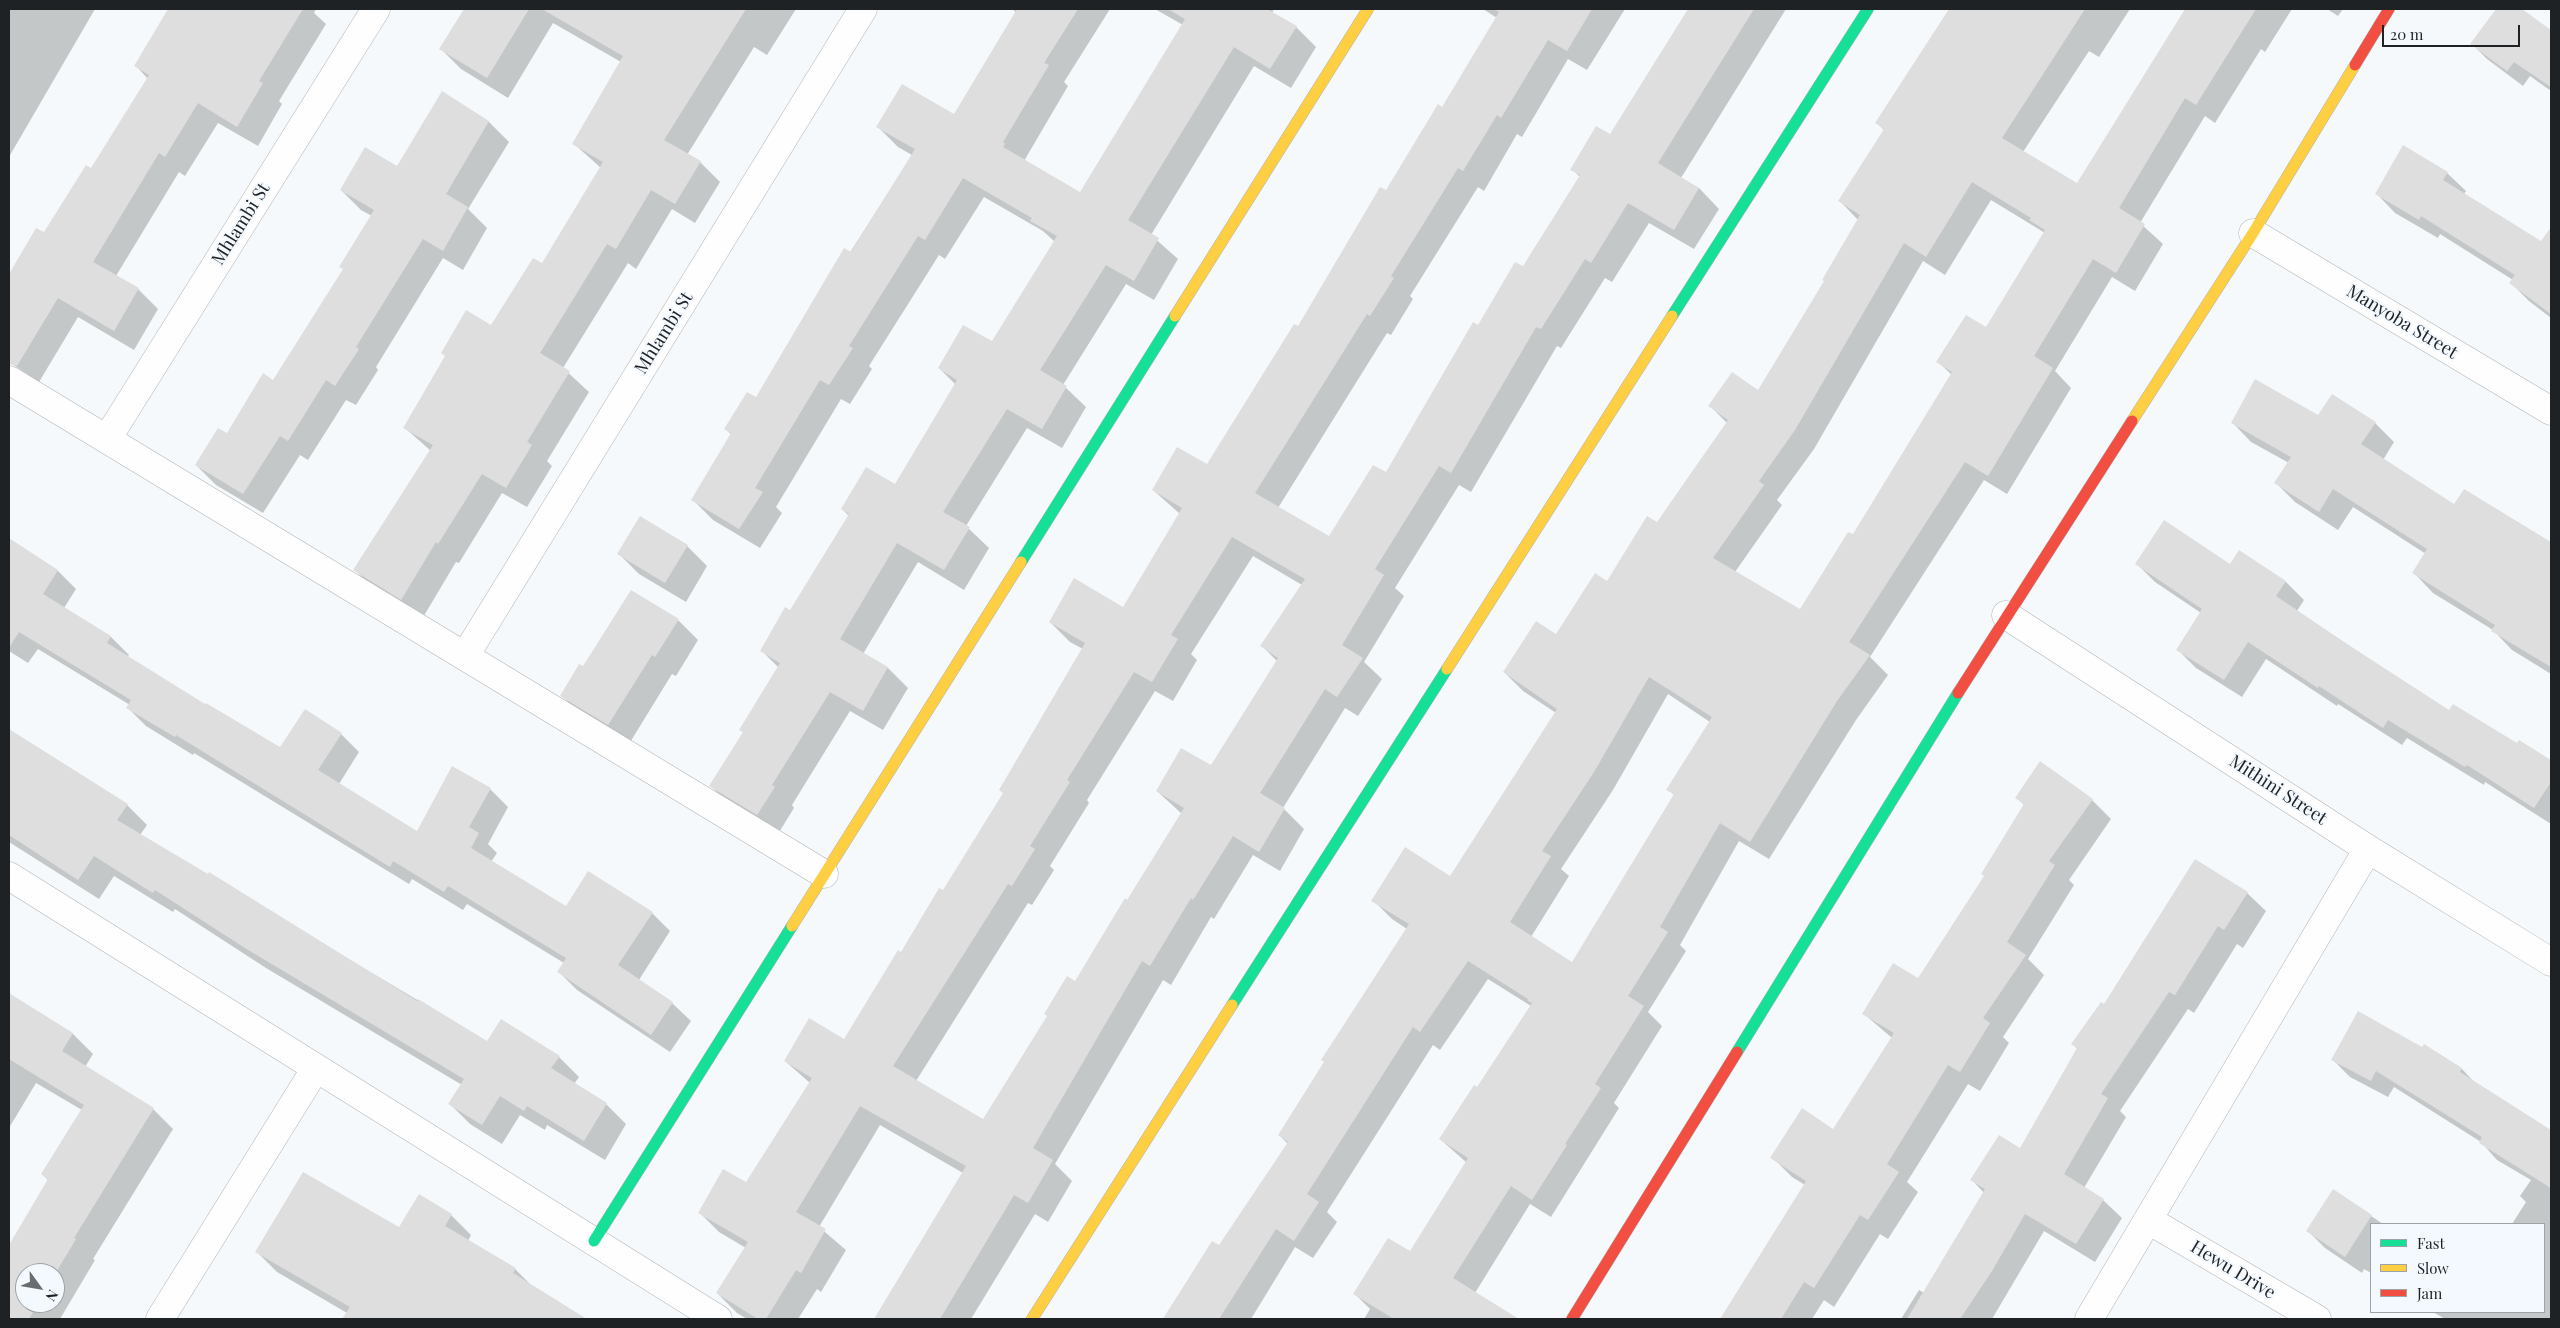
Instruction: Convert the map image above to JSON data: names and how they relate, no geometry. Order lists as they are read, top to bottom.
{
  "streets": {
    "street": [
      "Mhlambi St",
      "Manyoba Street",
      "Mithini Street",
      "Hewu Drive"
    ]
  },
  "legend": ["Fast", "Slow", "Jam"],
  "scale_bar": "20 m",
  "north": "bottom right"
}
